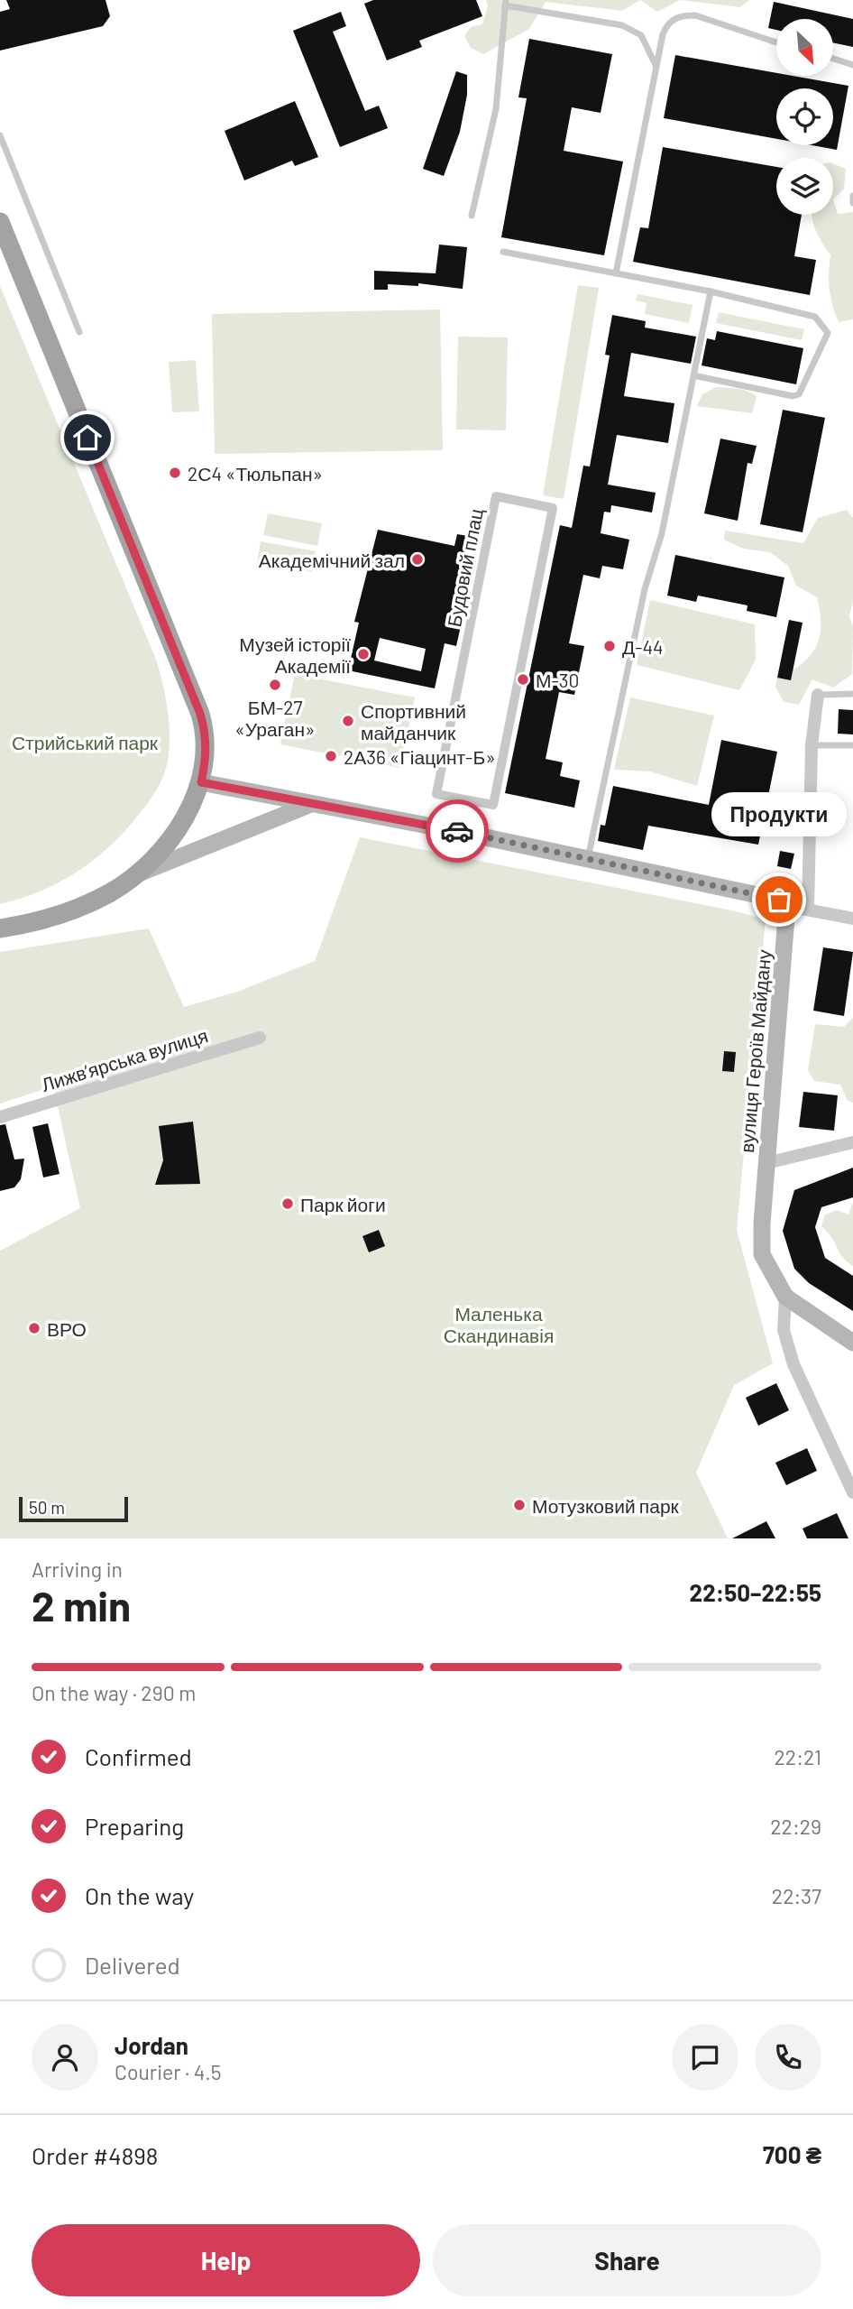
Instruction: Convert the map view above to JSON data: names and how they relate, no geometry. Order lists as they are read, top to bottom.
{
  "streets": {
    "main road": ["вулиця Героїв Майдану"],
    "street": ["Будовий плац", "Лижвʼярська вулиця"]
  },
  "parks": ["Стрийський парк", "Маленька Скандинавія"],
  "places": [
    "2С4 «Тюльпан»",
    "Академічний зал",
    "Д-44",
    "Музей історії Академії",
    "М-30",
    "БМ-27 «Ураган»",
    "Спортивний майданчик",
    "2А36 «Гіацинт-Б»",
    "Продукти",
    "Парк йоги",
    "ВРО",
    "Мотузковий парк"
  ],
  "scale_bar": "50 m",
  "north": "bottom right",
  "page": {
    "bubble": "Продукти",
    "scale": "50 m",
    "heading": ["2 min", "Arriving in", "22:50–22:55"],
    "panel": [
      "Jordan",
      "Courier · 4.5",
      "Order #4898",
      "700 ₴"
    ],
    "bar": "On the way · 290 m",
    "list": [
      ["Confirmed", "22:21"],
      ["Preparing", "22:29"],
      ["On the way", "22:37"],
      "Delivered"
    ],
    "buttons": ["Help", "Share"]
  }
}
